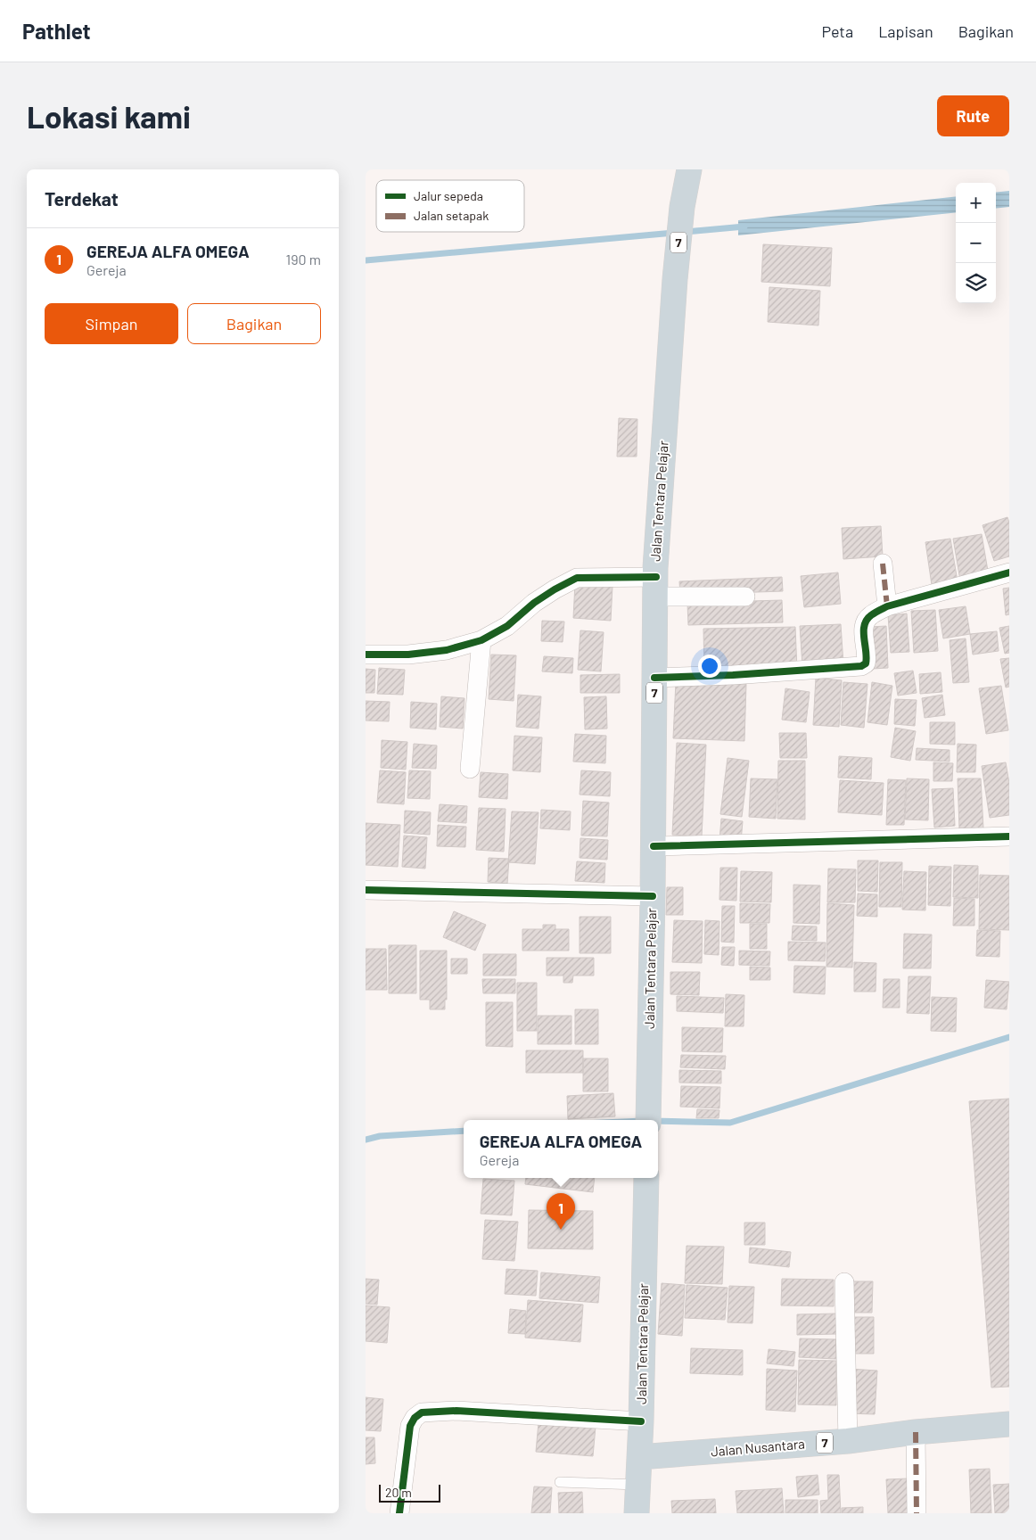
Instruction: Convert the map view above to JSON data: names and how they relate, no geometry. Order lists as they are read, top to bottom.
{
  "streets": {
    "highway": ["7", "Jalan Tentara Pelajar", "Jalan Nusantara"]
  },
  "crossings": [
    ["Jalan Tentara Pelajar", "Jalan Nusantara"]
  ],
  "legend": ["Jalur sepeda", "Jalan setapak"],
  "scale_bar": "20 m",
  "page": {
    "header": "Pathlet",
    "nav": ["Peta", "Lapisan", "Bagikan"],
    "buttons": [
      "Rute",
      ["Simpan", "Bagikan"]
    ],
    "title": "Lokasi kami",
    "heading": "Terdekat",
    "map_buttons": ["+", "−"],
    "list": [
      {
        "mark": "1",
        "name": "GEREJA ALFA OMEGA",
        "note": "Gereja",
        "value": "190 m"
      }
    ],
    "popup": ["GEREJA ALFA OMEGA", "Gereja"],
    "pins": "1",
    "scale": "20 m"
  }
}
